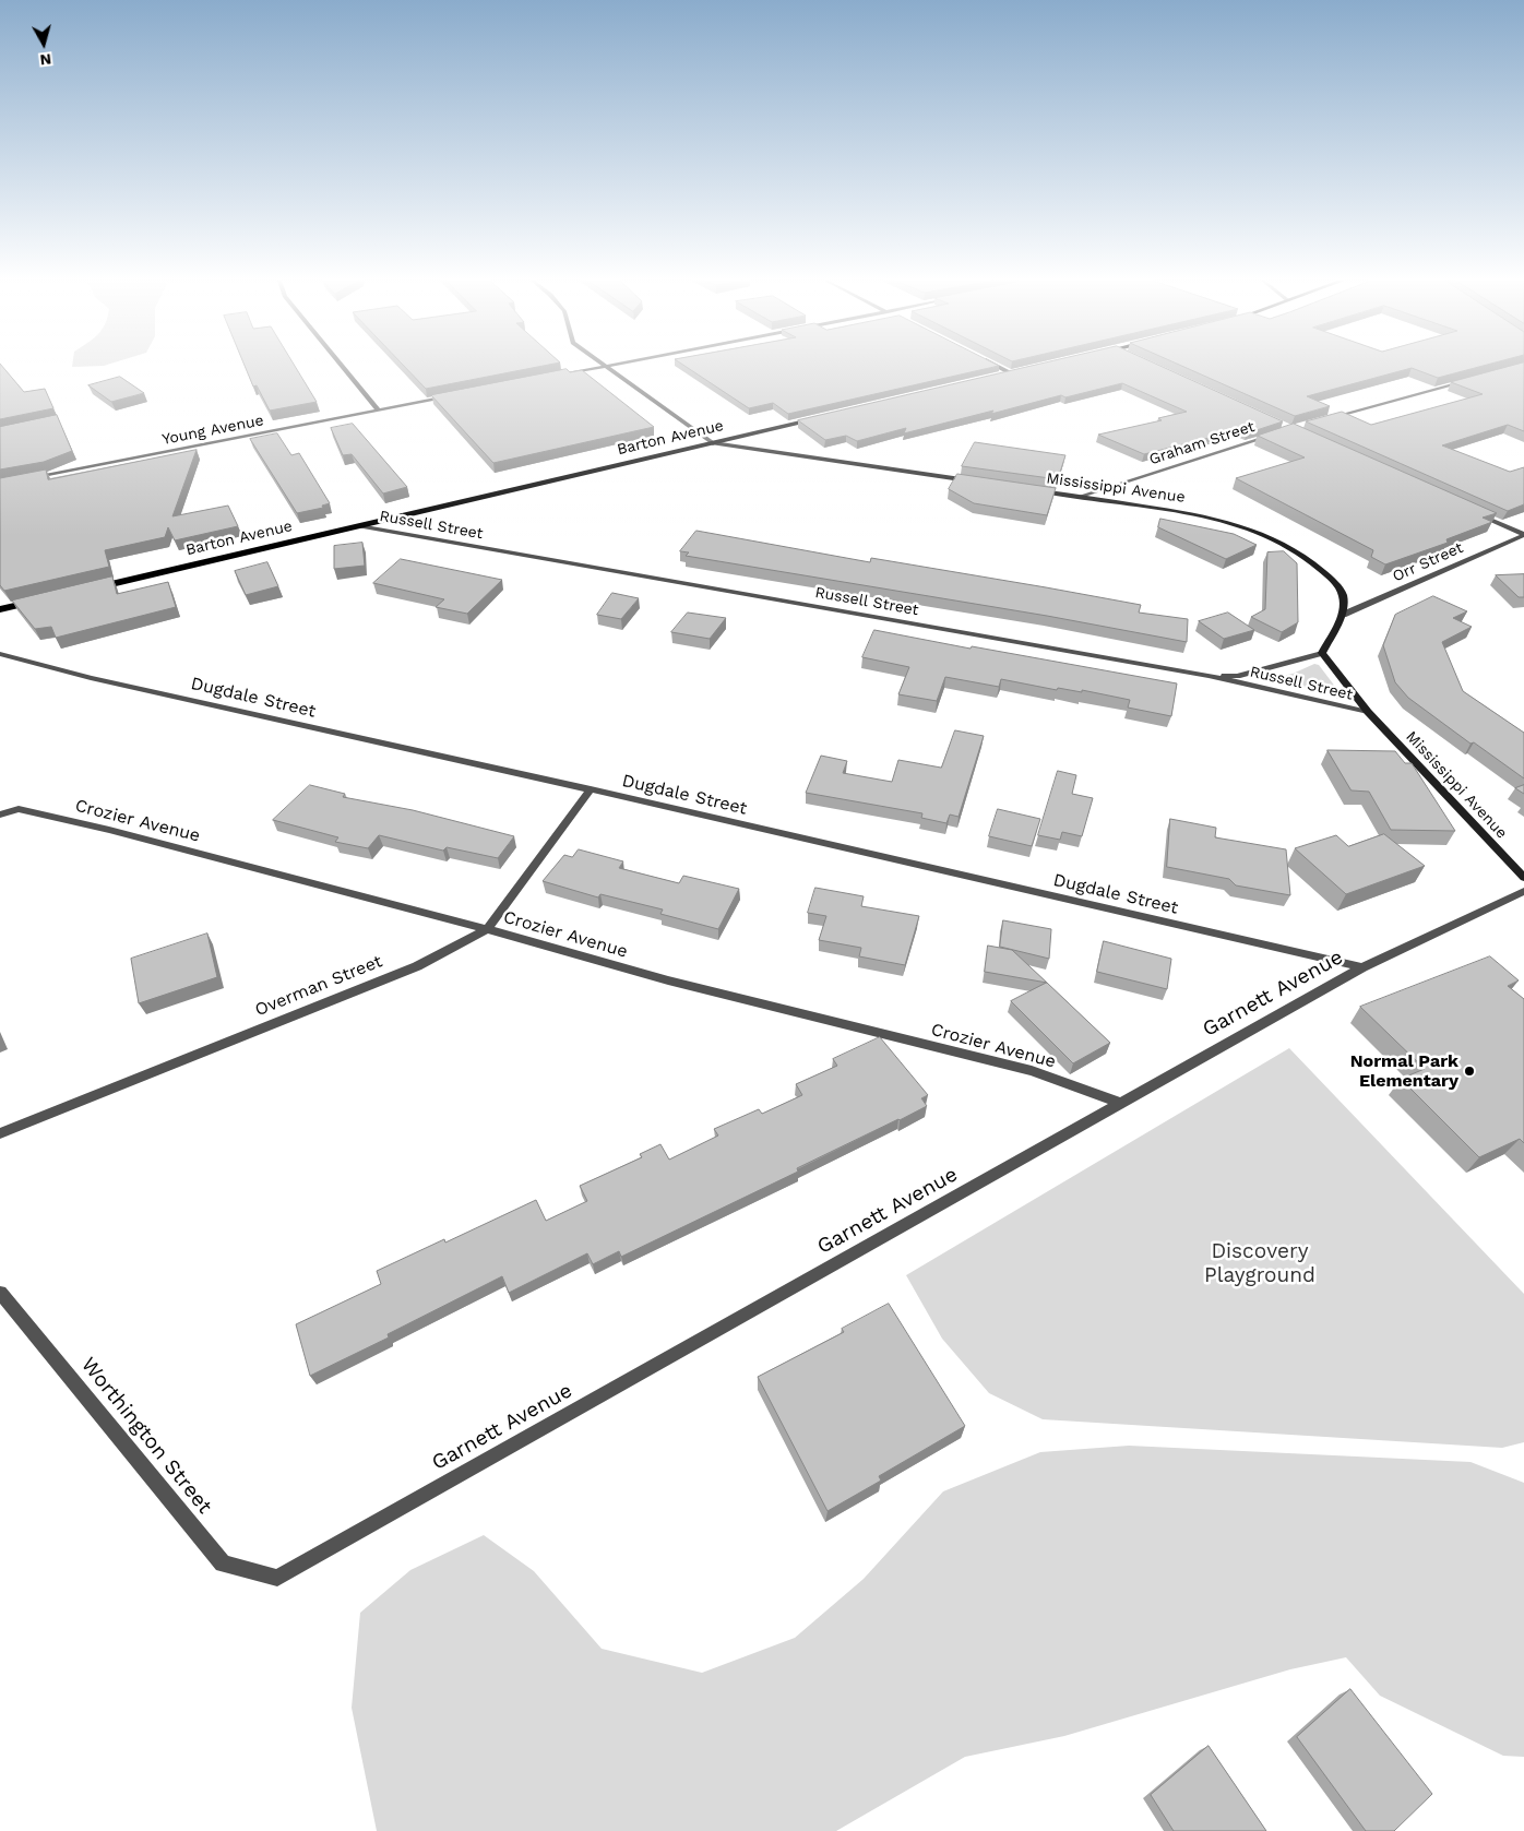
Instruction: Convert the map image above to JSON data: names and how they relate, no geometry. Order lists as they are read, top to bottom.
{
  "streets": {
    "main road": ["Barton Avenue"],
    "street": [
      "Young Avenue",
      "Graham Street",
      "Mississippi Avenue",
      "Russell Street",
      "Orr Street",
      "Dugdale Street",
      "Crozier Avenue",
      "Overman Street",
      "Garnett Avenue",
      "Worthington Street"
    ]
  },
  "crossings": [
    ["Barton Avenue", "Russell Street"],
    ["Graham Street", "Mississippi Avenue"],
    ["Mississippi Avenue", "Russell Street"],
    ["Mississippi Avenue", "Orr Street"],
    ["Dugdale Street", "Overman Street"],
    ["Dugdale Street", "Garnett Avenue"],
    ["Crozier Avenue", "Overman Street"],
    ["Crozier Avenue", "Garnett Avenue"],
    ["Garnett Avenue", "Worthington Street"]
  ],
  "parks": ["Discovery Playground"],
  "places": ["Normal Park Elementary"],
  "north": "bottom"
}
